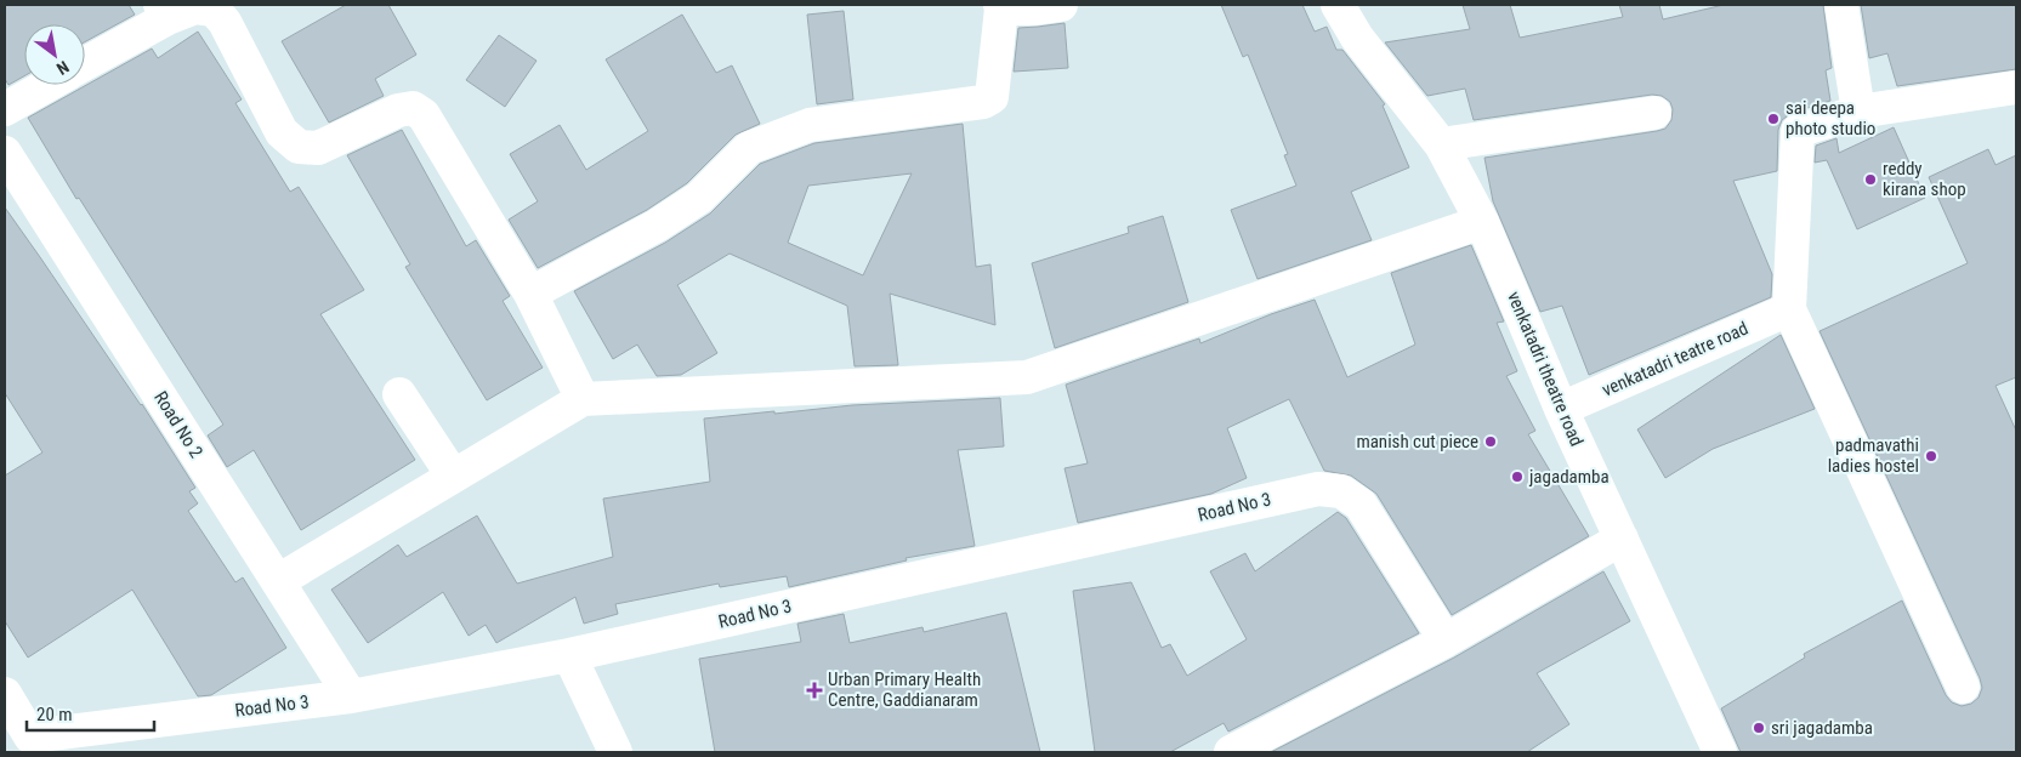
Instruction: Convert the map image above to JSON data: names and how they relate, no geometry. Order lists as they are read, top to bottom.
{
  "streets": {
    "street": [
      "venkatadri teatre road",
      "venkatadri theatre road",
      "Road No 2",
      "Road No 3"
    ]
  },
  "crossings": [
    ["venkatadri teatre road", "venkatadri theatre road"],
    ["Road No 2", "Road No 3"]
  ],
  "places": {
    "other": [
      "sai deepa photo studio",
      "reddy kirana shop",
      "manish cut piece",
      "padmavathi ladies hostel",
      "jagadamba",
      "sri jagadamba"
    ],
    "health": ["Urban Primary Health Centre, Gaddianaram"]
  },
  "scale_bar": "20 m",
  "north": "bottom right"
}
